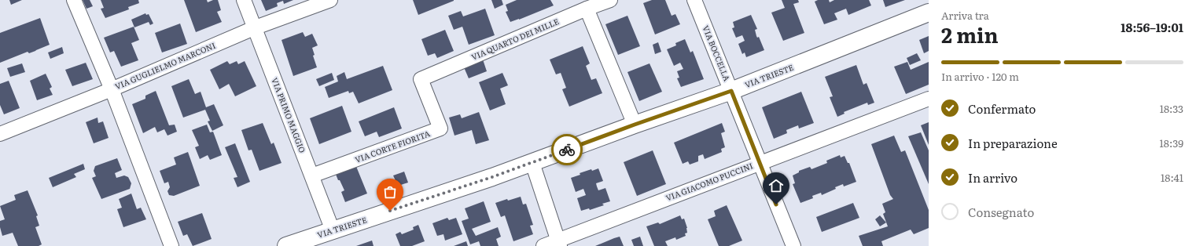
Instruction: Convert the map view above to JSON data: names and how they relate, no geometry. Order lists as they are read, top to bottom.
{
  "streets": {
    "street": [
      "VIA QUARTO DEI MILLE",
      "VIA BOCCELLA",
      "VIA GUGLIELMO MARCONI",
      "VIA TRIESTE",
      "VIA PRIMO MAGGIO",
      "VIA CORTE FIORITA",
      "VIA GIACOMO PUCCINI"
    ]
  },
  "crossings": [
    ["VIA QUARTO DEI MILLE", "VIA CORTE FIORITA"],
    ["VIA BOCCELLA", "VIA TRIESTE"],
    ["VIA BOCCELLA", "VIA GIACOMO PUCCINI"],
    ["VIA GUGLIELMO MARCONI", "VIA PRIMO MAGGIO"],
    ["VIA TRIESTE", "VIA PRIMO MAGGIO"],
    ["VIA PRIMO MAGGIO", "VIA CORTE FIORITA"]
  ],
  "page": {
    "heading": ["2 min", "Arriva tra", "18:56–19:01"],
    "bar": "In arrivo · 120 m",
    "list": [
      ["Confermato", "18:33"],
      ["In preparazione", "18:39"],
      ["In arrivo", "18:41"],
      "Consegnato"
    ]
  }
}
